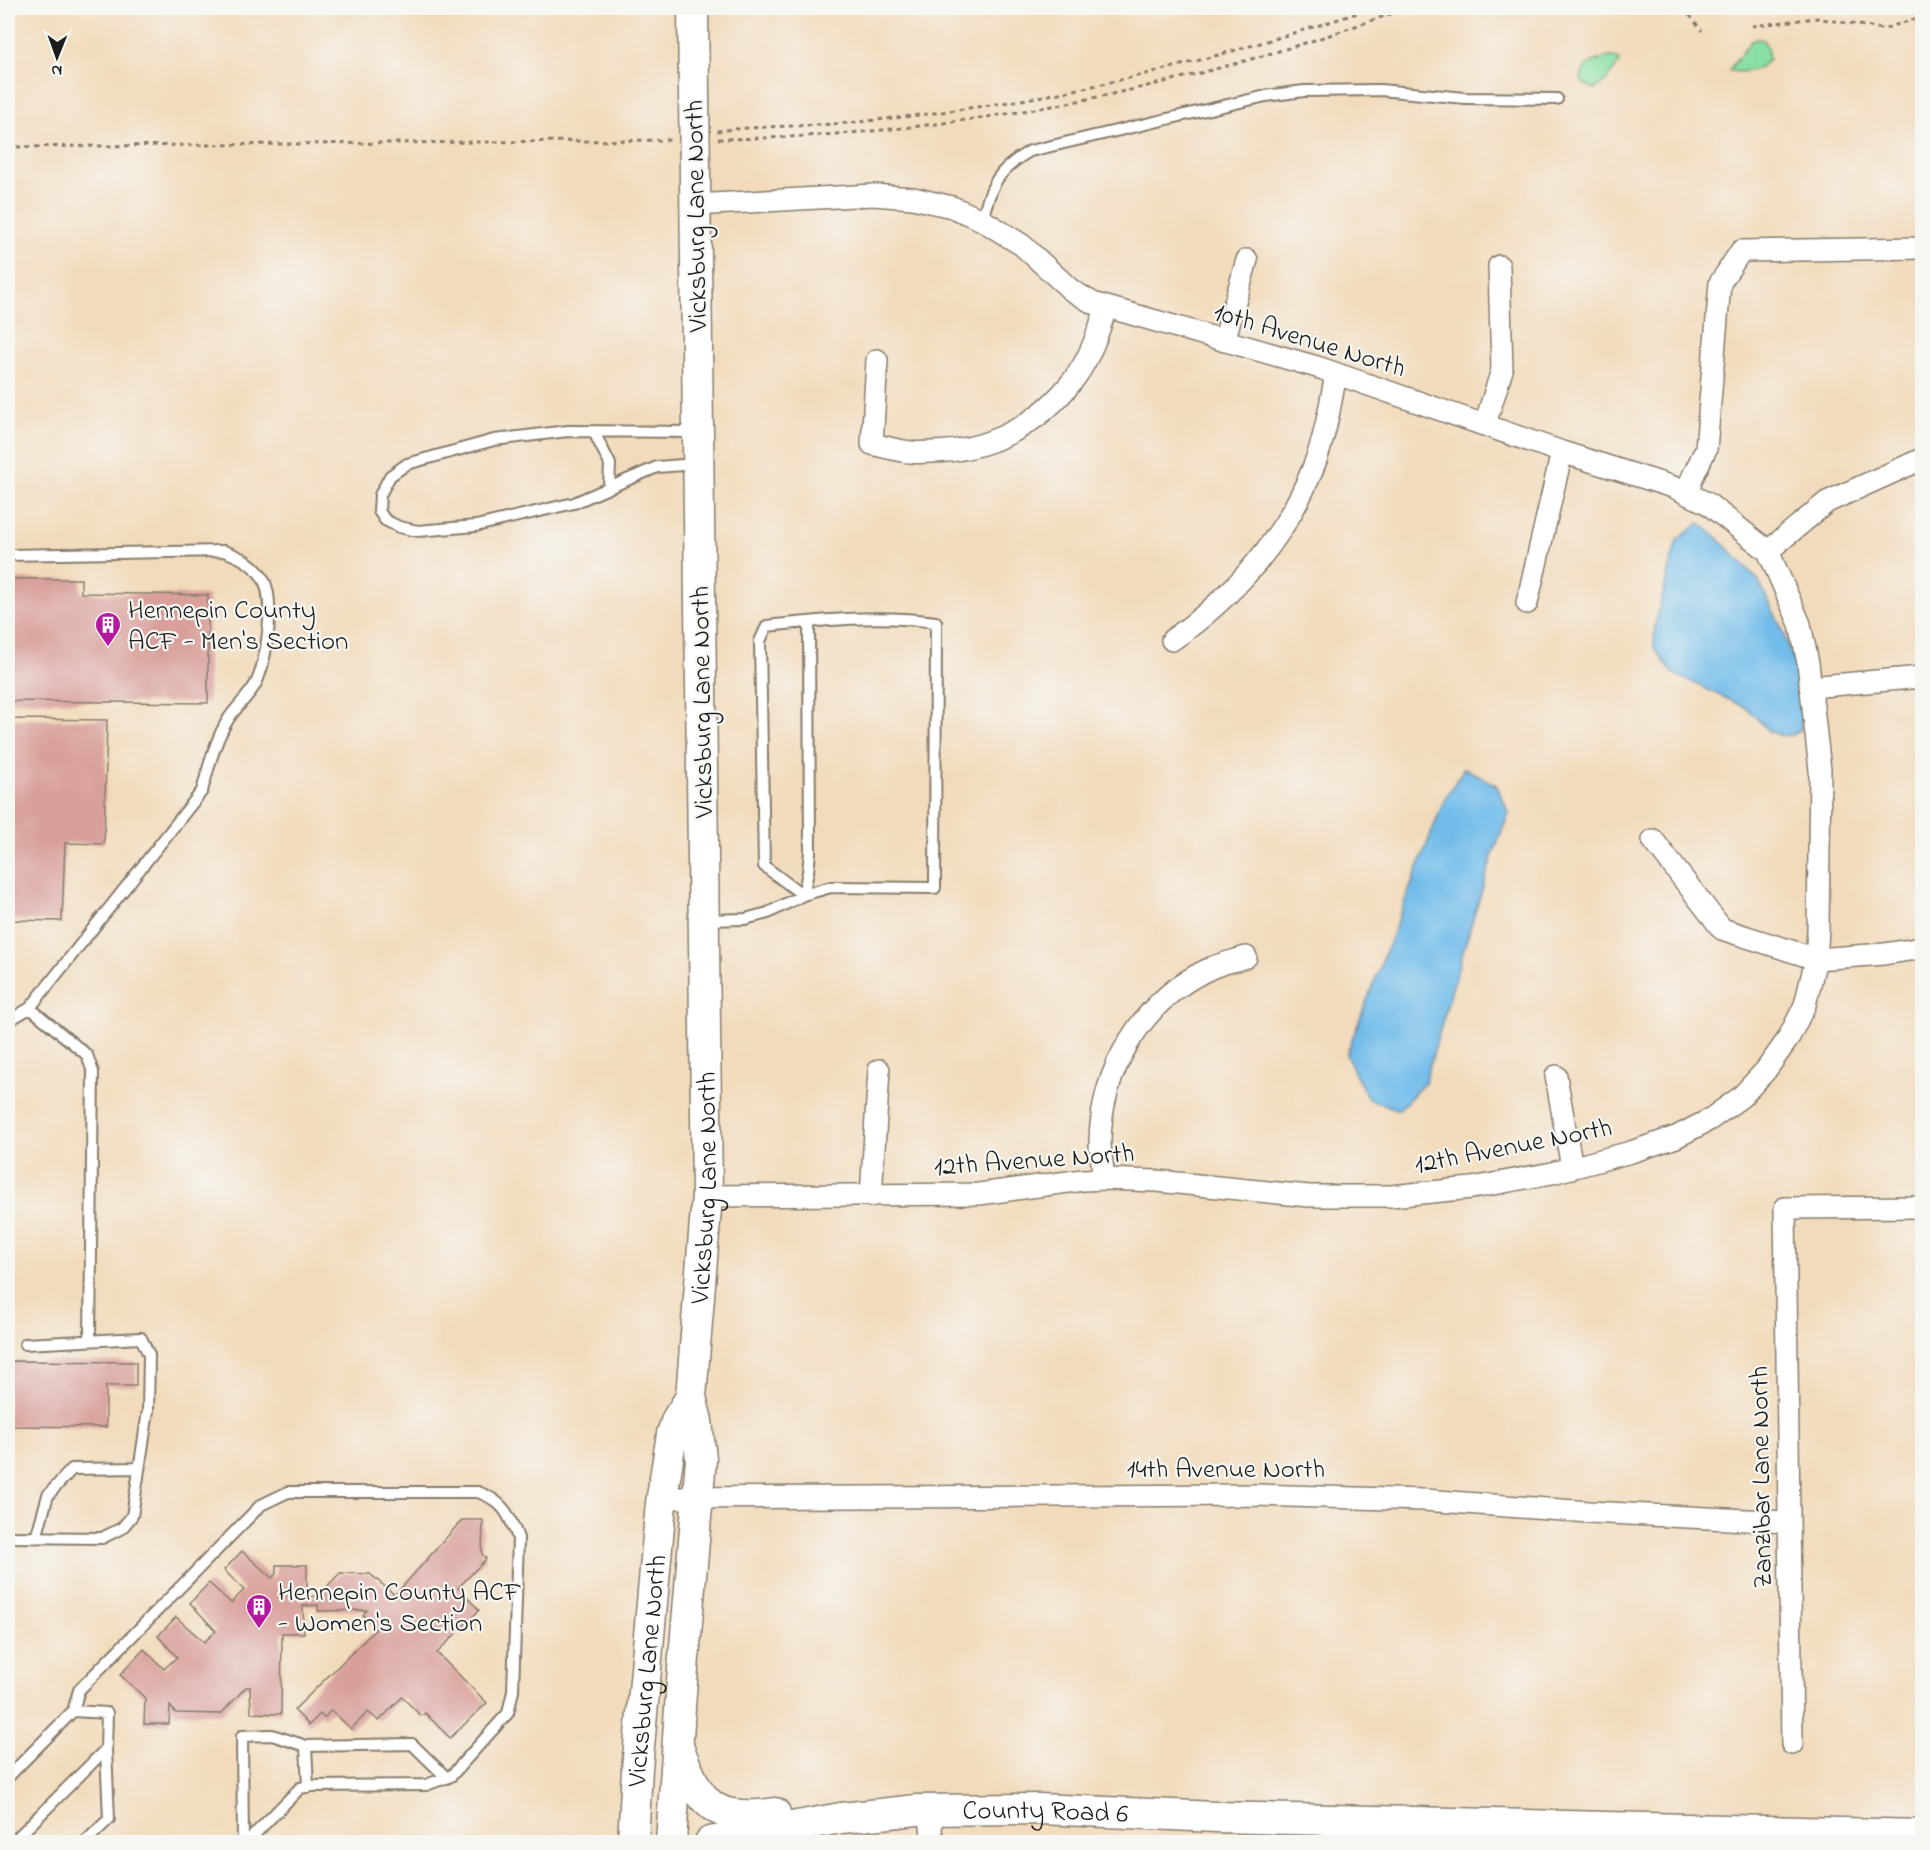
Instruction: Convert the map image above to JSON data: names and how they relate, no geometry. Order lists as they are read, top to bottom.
{
  "streets": {
    "main road": ["Vicksburg Lane North", "County Road 6"],
    "street": [
      "10th Avenue North",
      "12th Avenue North",
      "14th Avenue North",
      "Zanzibar Lane North"
    ]
  },
  "crossings": [
    ["Vicksburg Lane North", "10th Avenue North"],
    ["Vicksburg Lane North", "12th Avenue North"],
    ["Vicksburg Lane North", "14th Avenue North"],
    ["10th Avenue North", "12th Avenue North"],
    ["14th Avenue North", "Zanzibar Lane North"]
  ],
  "places": {
    "building": ["Hennepin County ACF - Men's Section", "Hennepin County ACF - Women's Section"]
  },
  "north": "bottom"
}
